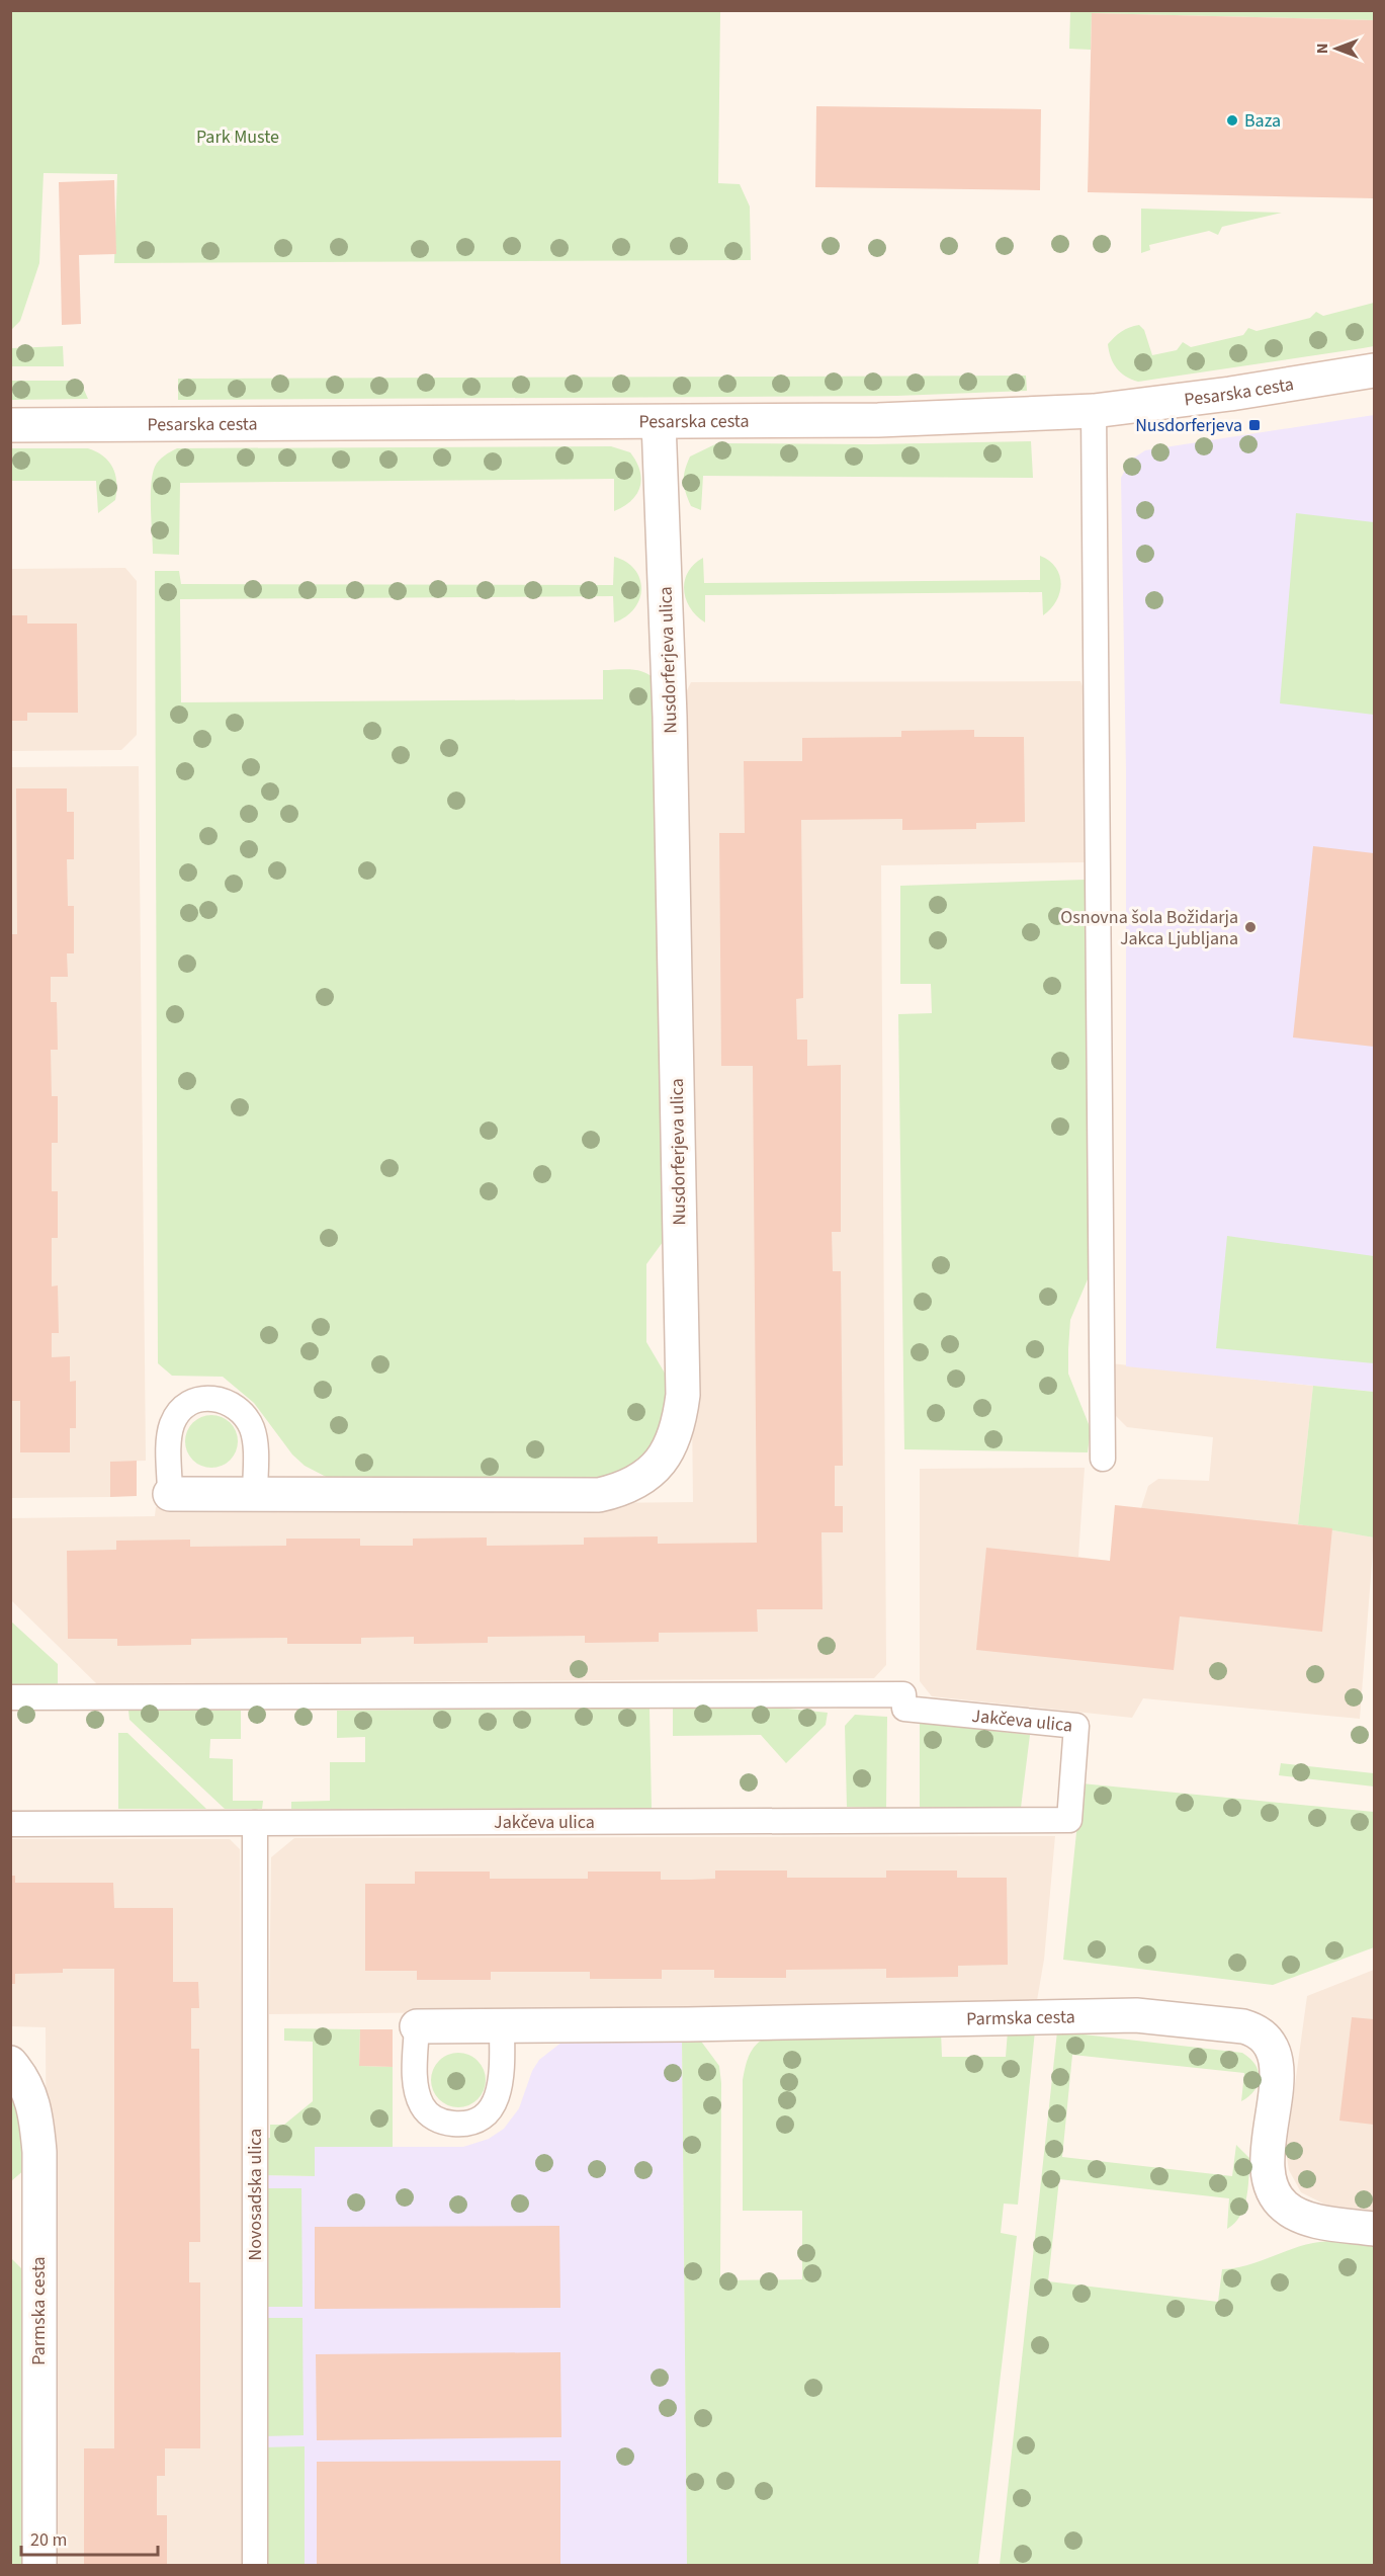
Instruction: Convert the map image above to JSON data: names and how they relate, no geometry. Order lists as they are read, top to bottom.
{
  "streets": {
    "street": ["Pesarska cesta", "Nusdorferjeva ulica", "Parmska cesta"],
    "lane": ["Jakčeva ulica", "Novosadska ulica"]
  },
  "crossings": [
    ["Pesarska cesta", "Nusdorferjeva ulica"],
    ["Jakčeva ulica", "Novosadska ulica"]
  ],
  "parks": ["Park Muste"],
  "places": {
    "other": ["Baza", "Osnovna šola Božidarja Jakca Ljubljana"],
    "transit": ["Nusdorferjeva"]
  },
  "scale_bar": "20 m",
  "north": "left"
}
